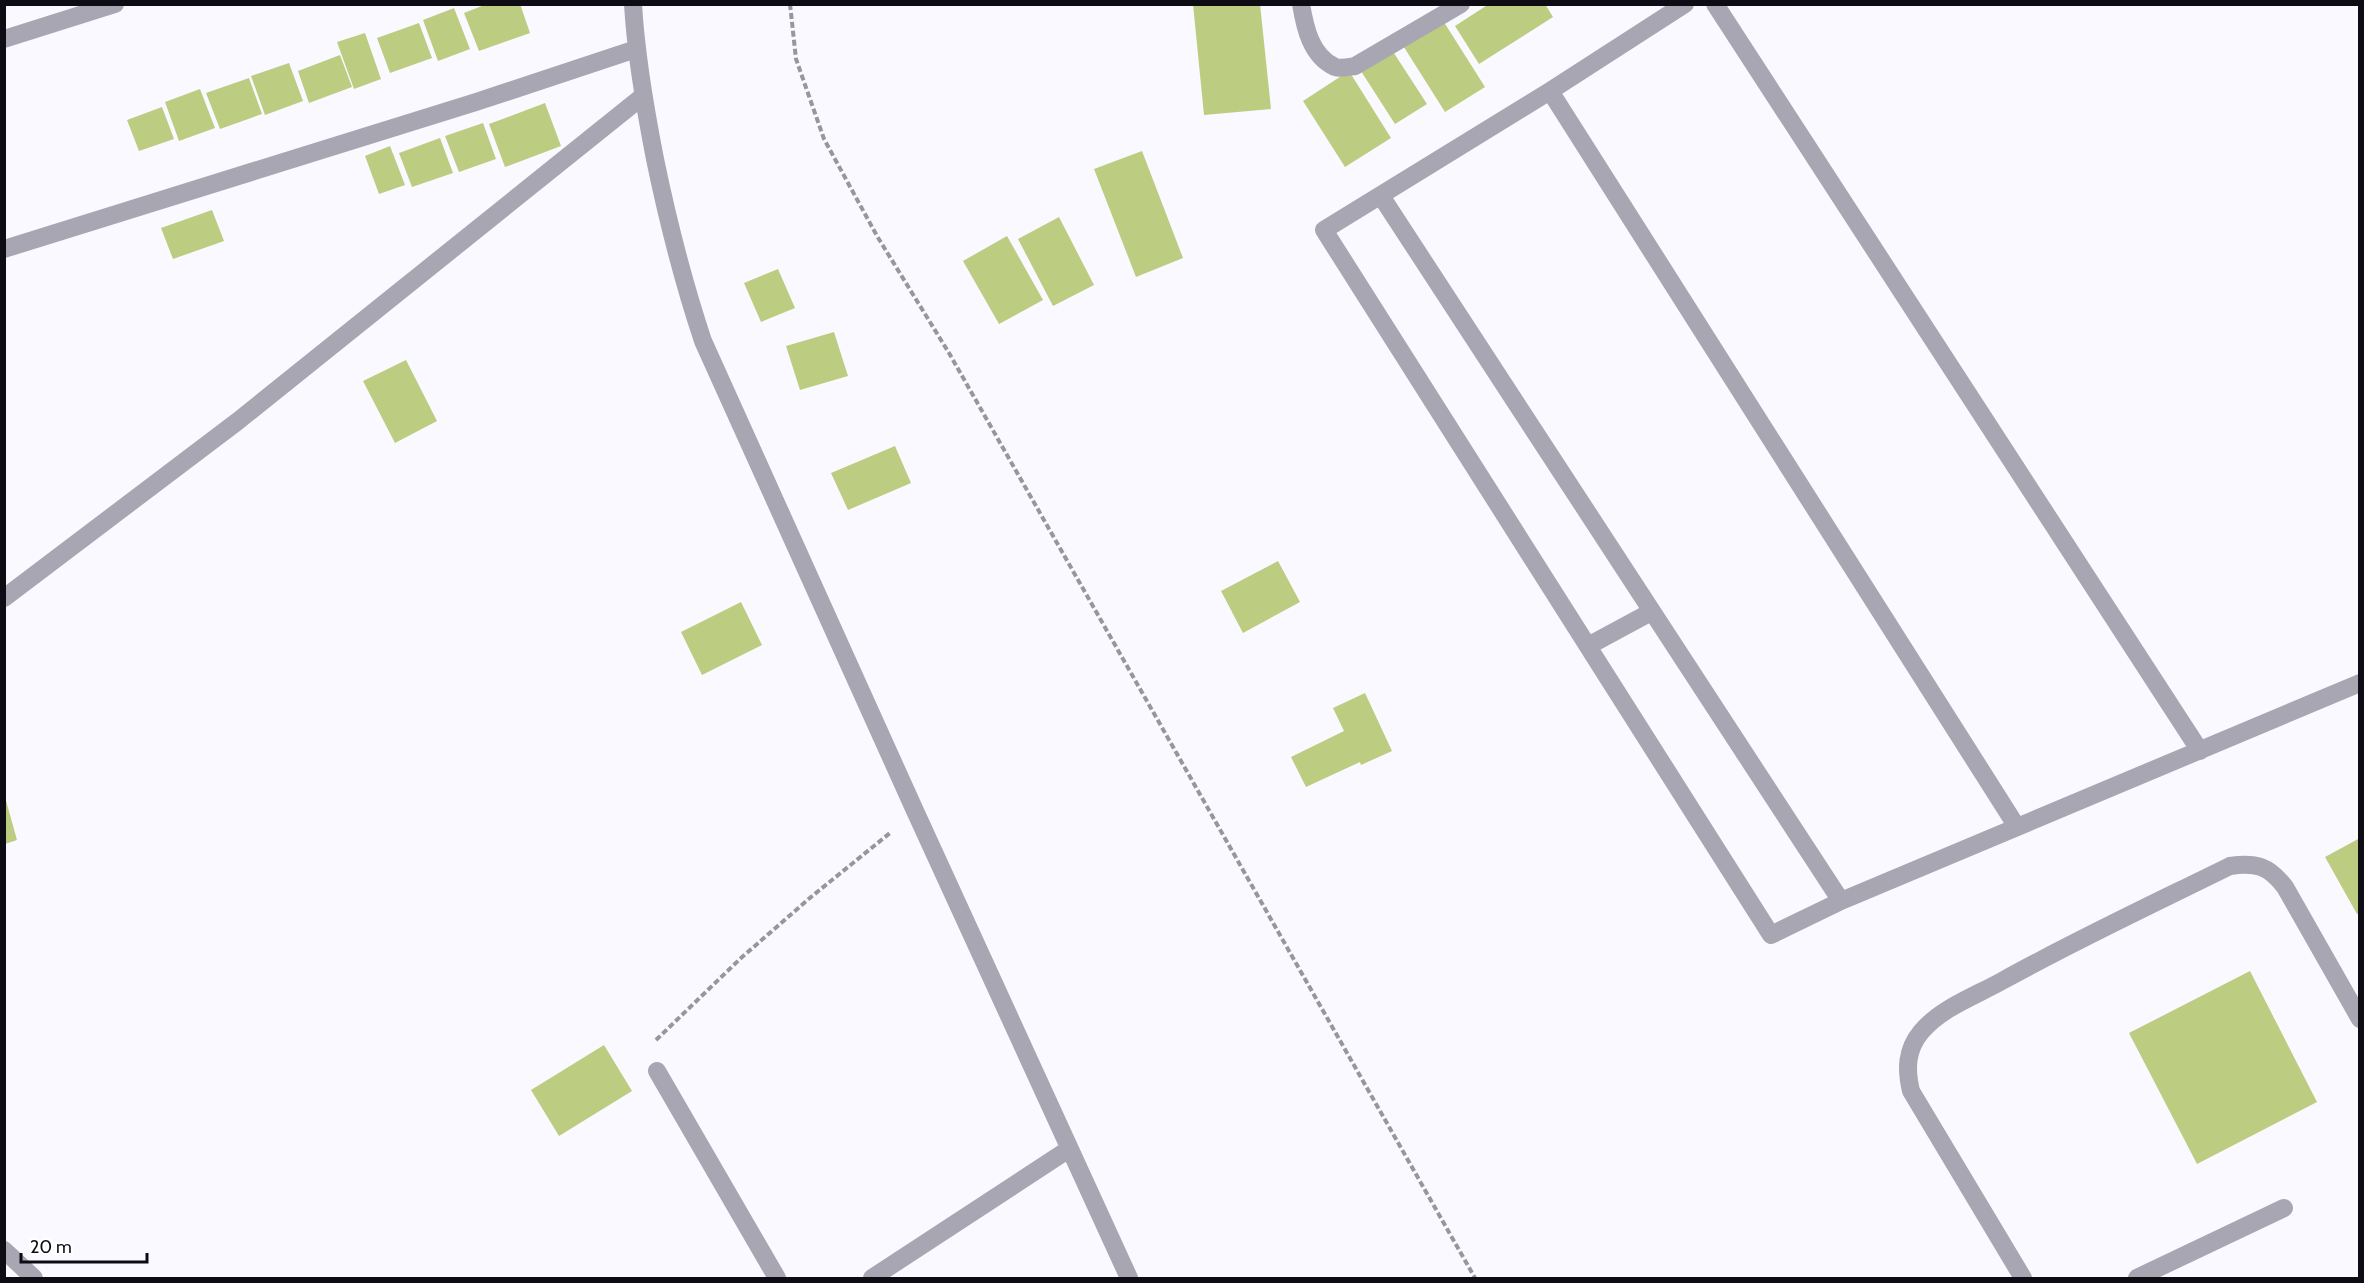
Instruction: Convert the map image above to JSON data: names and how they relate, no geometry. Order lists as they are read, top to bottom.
{
  "scale_bar": "20 m"
}
